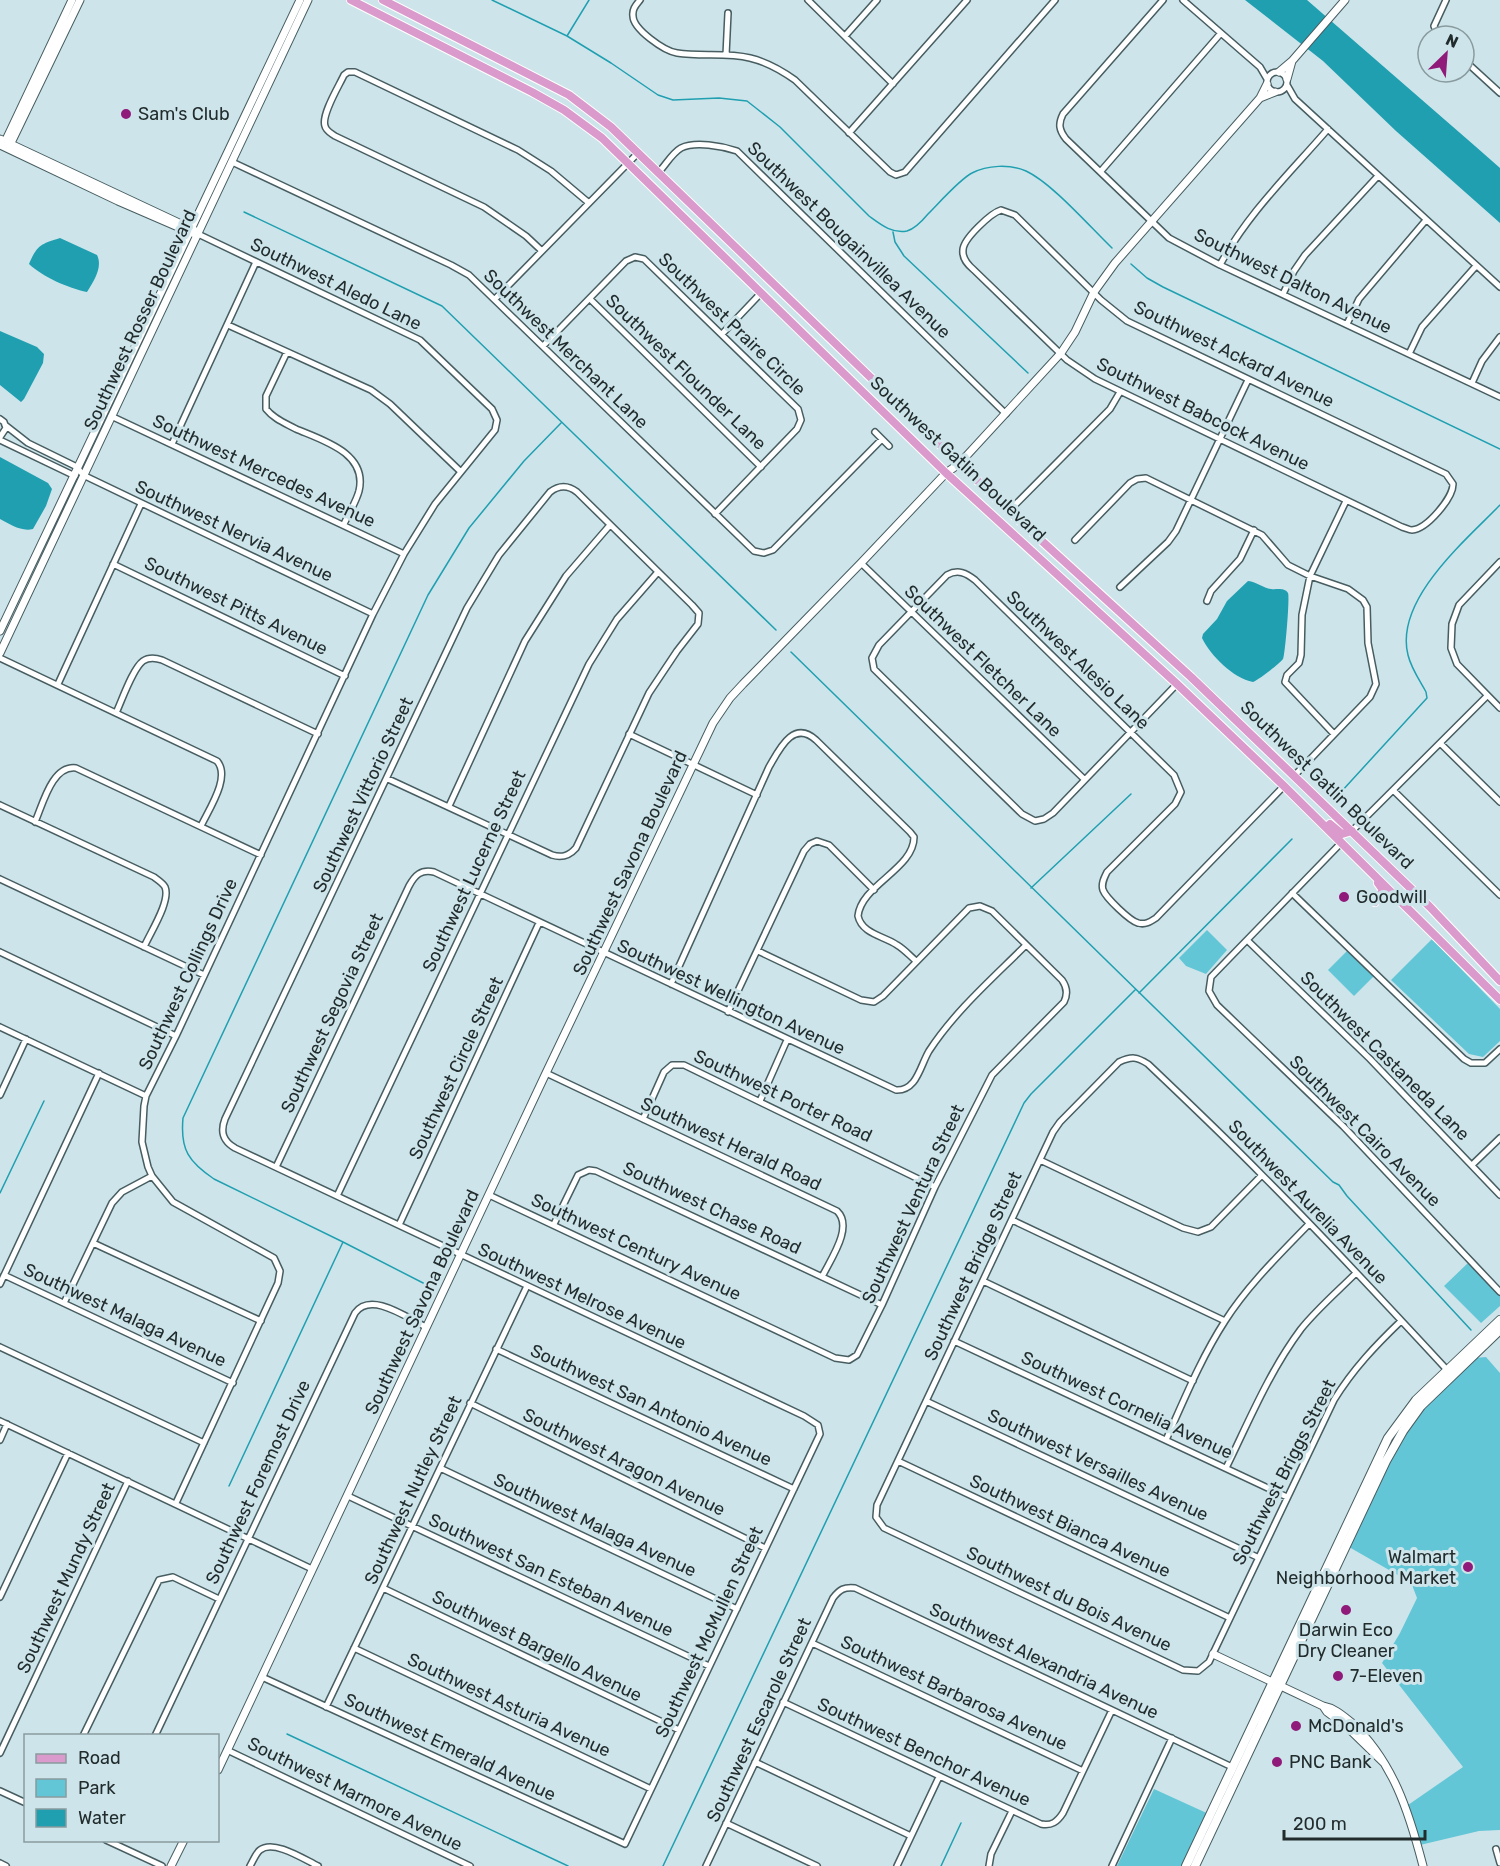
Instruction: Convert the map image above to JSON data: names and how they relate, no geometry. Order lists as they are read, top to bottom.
{
  "streets": {
    "main road": ["Southwest Gatlin Boulevard"],
    "street": [
      "Southwest Bougainvillea Avenue",
      "Southwest Dalton Avenue",
      "Southwest Aledo Lane",
      "Southwest Rosser Boulevard",
      "Southwest Praire Circle",
      "Southwest Merchant Lane",
      "Southwest Ackard Avenue",
      "Southwest Flounder Lane",
      "Southwest Babcock Avenue",
      "Southwest Mercedes Avenue",
      "Southwest Nervia Avenue",
      "Southwest Pitts Avenue",
      "Southwest Alesio Lane",
      "Southwest Fletcher Lane",
      "Southwest Vittorio Street",
      "Southwest Savona Boulevard",
      "Southwest Lucerne Street",
      "Southwest Collings Drive",
      "Southwest Wellington Avenue",
      "Southwest Segovia Street",
      "Southwest Castaneda Lane",
      "Southwest Circle Street",
      "Southwest Porter Road",
      "Southwest Cairo Avenue",
      "Southwest Herald Road",
      "Southwest Aurelia Avenue",
      "Southwest Ventura Street",
      "Southwest Chase Road",
      "Southwest Century Avenue",
      "Southwest Bridge Street",
      "Southwest Melrose Avenue",
      "Southwest Malaga Avenue",
      "Southwest San Antonio Avenue",
      "Southwest Cornelia Avenue",
      "Southwest Aragon Avenue",
      "Southwest Versailles Avenue",
      "Southwest Briggs Street",
      "Southwest Foremost Drive",
      "Southwest Nutley Street",
      "Southwest Bianca Avenue",
      "Southwest San Esteban Avenue",
      "Southwest Mundy Street",
      "Southwest du Bois Avenue",
      "Southwest McMullen Street",
      "Southwest Bargello Avenue",
      "Southwest Alexandria Avenue",
      "Southwest Barbarosa Avenue",
      "Southwest Asturia Avenue",
      "Southwest Escarole Street",
      "Southwest Emerald Avenue",
      "Southwest Benchor Avenue",
      "Southwest Marmore Avenue"
    ]
  },
  "crossings": [
    ["Southwest Bougainvillea Avenue", "Southwest Gatlin Boulevard"],
    ["Southwest Bougainvillea Avenue", "Southwest Savona Boulevard"],
    ["Southwest Dalton Avenue", "Southwest Savona Boulevard"],
    ["Southwest Aledo Lane", "Southwest Rosser Boulevard"],
    ["Southwest Aledo Lane", "Southwest Collings Drive"],
    ["Southwest Rosser Boulevard", "Southwest Merchant Lane"],
    ["Southwest Rosser Boulevard", "Southwest Mercedes Avenue"],
    ["Southwest Rosser Boulevard", "Southwest Nervia Avenue"],
    ["Southwest Praire Circle", "Southwest Merchant Lane"],
    ["Southwest Praire Circle", "Southwest Flounder Lane"],
    ["Southwest Ackard Avenue", "Southwest Babcock Avenue"],
    ["Southwest Ackard Avenue", "Southwest Savona Boulevard"],
    ["Southwest Babcock Avenue", "Southwest Savona Boulevard"],
    ["Southwest Gatlin Boulevard", "Southwest Alesio Lane"],
    ["Southwest Gatlin Boulevard", "Southwest Savona Boulevard"],
    ["Southwest Mercedes Avenue", "Southwest Collings Drive"],
    ["Southwest Nervia Avenue", "Southwest Collings Drive"],
    ["Southwest Pitts Avenue", "Southwest Collings Drive"],
    ["Southwest Alesio Lane", "Southwest Fletcher Lane"],
    ["Southwest Fletcher Lane", "Southwest Savona Boulevard"],
    ["Southwest Vittorio Street", "Southwest Melrose Avenue"],
    ["Southwest Savona Boulevard", "Southwest Wellington Avenue"],
    ["Southwest Savona Boulevard", "Southwest Herald Road"],
    ["Southwest Savona Boulevard", "Southwest Century Avenue"],
    ["Southwest Savona Boulevard", "Southwest Melrose Avenue"],
    ["Southwest Savona Boulevard", "Southwest Foremost Drive"],
    ["Southwest Savona Boulevard", "Southwest San Esteban Avenue"],
    ["Southwest Savona Boulevard", "Southwest Emerald Avenue"],
    ["Southwest Savona Boulevard", "Southwest Marmore Avenue"],
    ["Southwest Lucerne Street", "Southwest Wellington Avenue"],
    ["Southwest Lucerne Street", "Southwest Melrose Avenue"],
    ["Southwest Collings Drive", "Southwest Malaga Avenue"],
    ["Southwest Wellington Avenue", "Southwest Segovia Street"],
    ["Southwest Wellington Avenue", "Southwest Circle Street"],
    ["Southwest Wellington Avenue", "Southwest Ventura Street"],
    ["Southwest Segovia Street", "Southwest Melrose Avenue"],
    ["Southwest Castaneda Lane", "Southwest Cairo Avenue"],
    ["Southwest Circle Street", "Southwest Melrose Avenue"],
    ["Southwest Porter Road", "Southwest Herald Road"],
    ["Southwest Porter Road", "Southwest Ventura Street"],
    ["Southwest Herald Road", "Southwest Chase Road"],
    ["Southwest Aurelia Avenue", "Southwest Bridge Street"],
    ["Southwest Aurelia Avenue", "Southwest Briggs Street"],
    ["Southwest Ventura Street", "Southwest Chase Road"],
    ["Southwest Ventura Street", "Southwest Century Avenue"],
    ["Southwest Chase Road", "Southwest Century Avenue"],
    ["Southwest Bridge Street", "Southwest Cornelia Avenue"],
    ["Southwest Bridge Street", "Southwest Versailles Avenue"],
    ["Southwest Bridge Street", "Southwest Bianca Avenue"],
    ["Southwest Bridge Street", "Southwest du Bois Avenue"],
    ["Southwest Melrose Avenue", "Southwest Nutley Street"],
    ["Southwest Melrose Avenue", "Southwest McMullen Street"],
    ["Southwest Malaga Avenue", "Southwest Nutley Street"],
    ["Southwest Malaga Avenue", "Southwest McMullen Street"],
    ["Southwest San Antonio Avenue", "Southwest Nutley Street"],
    ["Southwest San Antonio Avenue", "Southwest McMullen Street"],
    ["Southwest Cornelia Avenue", "Southwest Briggs Street"],
    ["Southwest Aragon Avenue", "Southwest Nutley Street"],
    ["Southwest Aragon Avenue", "Southwest McMullen Street"],
    ["Southwest Versailles Avenue", "Southwest Briggs Street"],
    ["Southwest Briggs Street", "Southwest Bianca Avenue"],
    ["Southwest Briggs Street", "Southwest du Bois Avenue"],
    ["Southwest Nutley Street", "Southwest San Esteban Avenue"],
    ["Southwest Nutley Street", "Southwest Bargello Avenue"],
    ["Southwest Nutley Street", "Southwest Asturia Avenue"],
    ["Southwest Nutley Street", "Southwest Emerald Avenue"],
    ["Southwest Bianca Avenue", "Southwest du Bois Avenue"],
    ["Southwest San Esteban Avenue", "Southwest McMullen Street"],
    ["Southwest McMullen Street", "Southwest Bargello Avenue"],
    ["Southwest McMullen Street", "Southwest Asturia Avenue"],
    ["Southwest McMullen Street", "Southwest Emerald Avenue"],
    ["Southwest Alexandria Avenue", "Southwest Escarole Street"],
    ["Southwest Barbarosa Avenue", "Southwest Escarole Street"],
    ["Southwest Barbarosa Avenue", "Southwest Benchor Avenue"],
    ["Southwest Escarole Street", "Southwest Benchor Avenue"]
  ],
  "places": [
    "Sam's Club",
    "Goodwill",
    "Walmart Neighborhood Market",
    "Darwin Eco Dry Cleaner",
    "7-Eleven",
    "McDonald's",
    "PNC Bank"
  ],
  "legend": ["Road", "Park", "Water"],
  "scale_bar": "200 m",
  "north": "top right"
}
